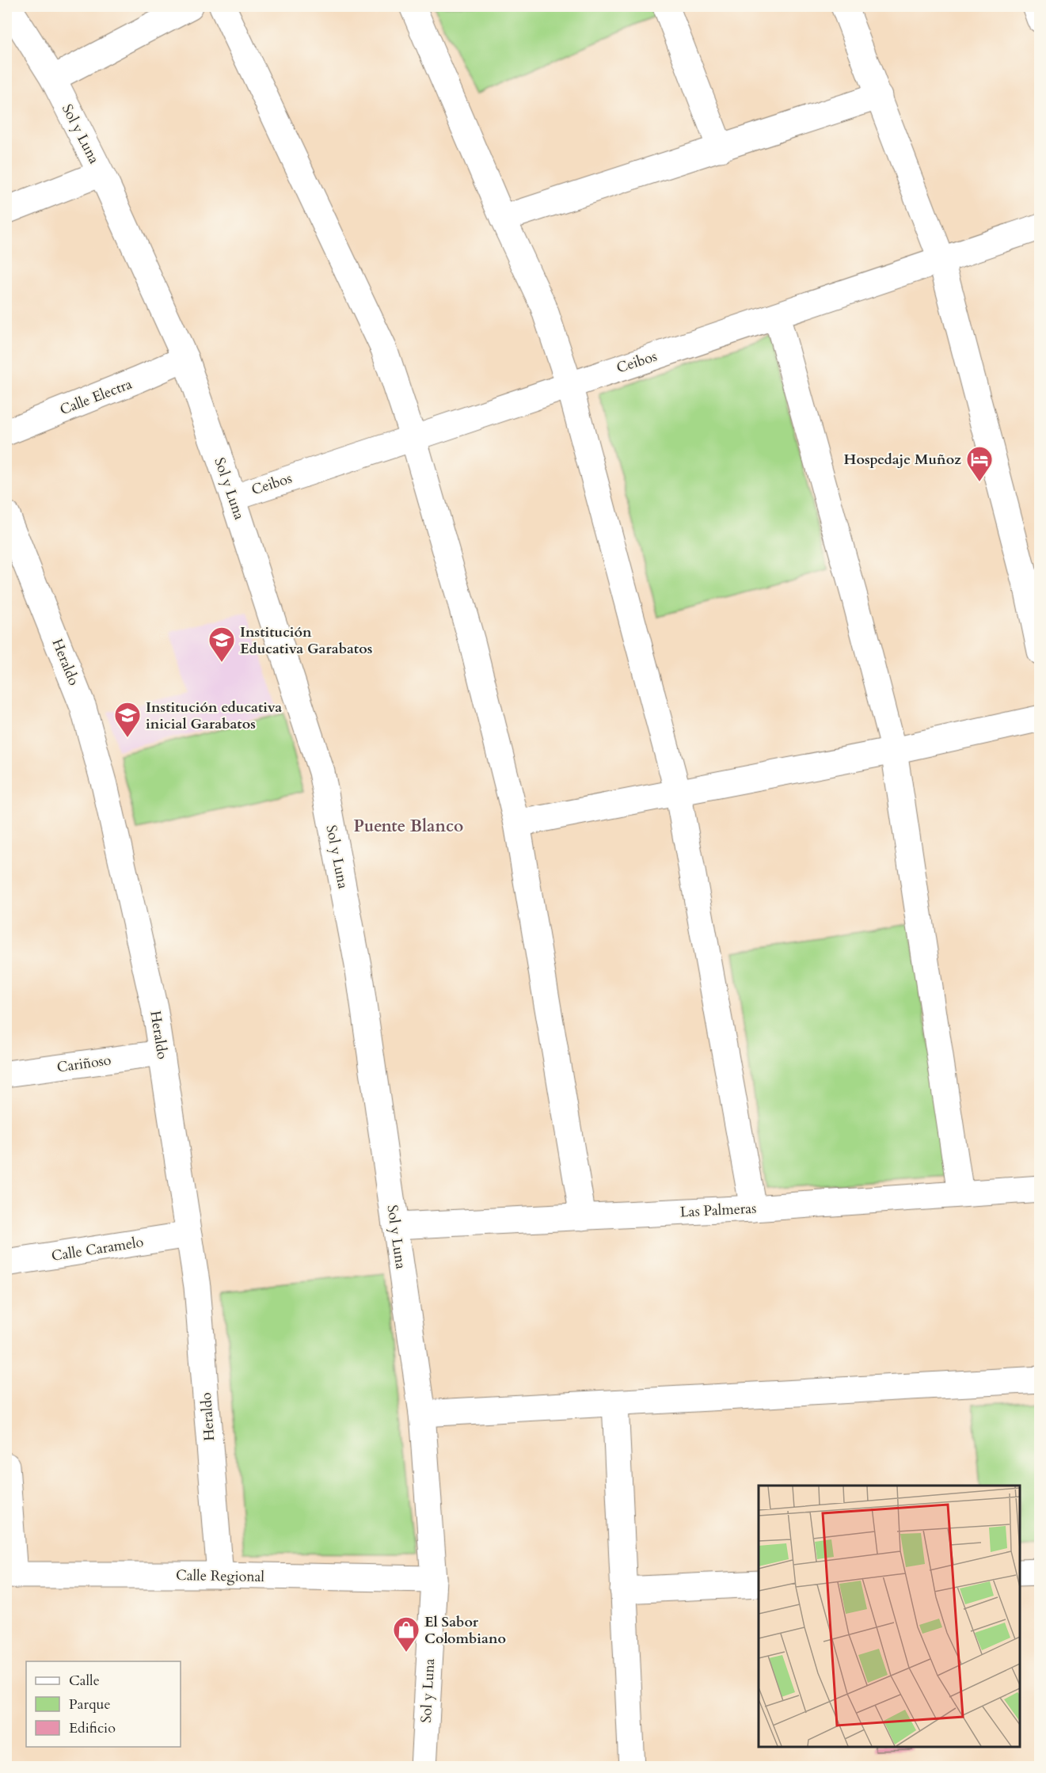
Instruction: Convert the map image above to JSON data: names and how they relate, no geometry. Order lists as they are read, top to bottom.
{
  "streets": {
    "street": [
      "Sol y Luna",
      "Ceibos",
      "Calle Electra",
      "Heraldo",
      "Cariñoso",
      "Las Palmeras",
      "Calle Caramelo",
      "Calle Regional"
    ]
  },
  "crossings": [
    ["Sol y Luna", "Ceibos"],
    ["Sol y Luna", "Calle Electra"],
    ["Sol y Luna", "Las Palmeras"],
    ["Sol y Luna", "Calle Regional"],
    ["Heraldo", "Cariñoso"],
    ["Heraldo", "Calle Caramelo"],
    ["Heraldo", "Calle Regional"]
  ],
  "districts": ["Puente Blanco"],
  "places": {
    "hotel": ["Hospedaje Muñoz"],
    "school or university": ["Institución Educativa Garabatos", "Institución educativa inicial Garabatos"],
    "shop": ["El Sabor Colombiano"]
  },
  "legend": ["Calle", "Parque", "Edificio"]
}
